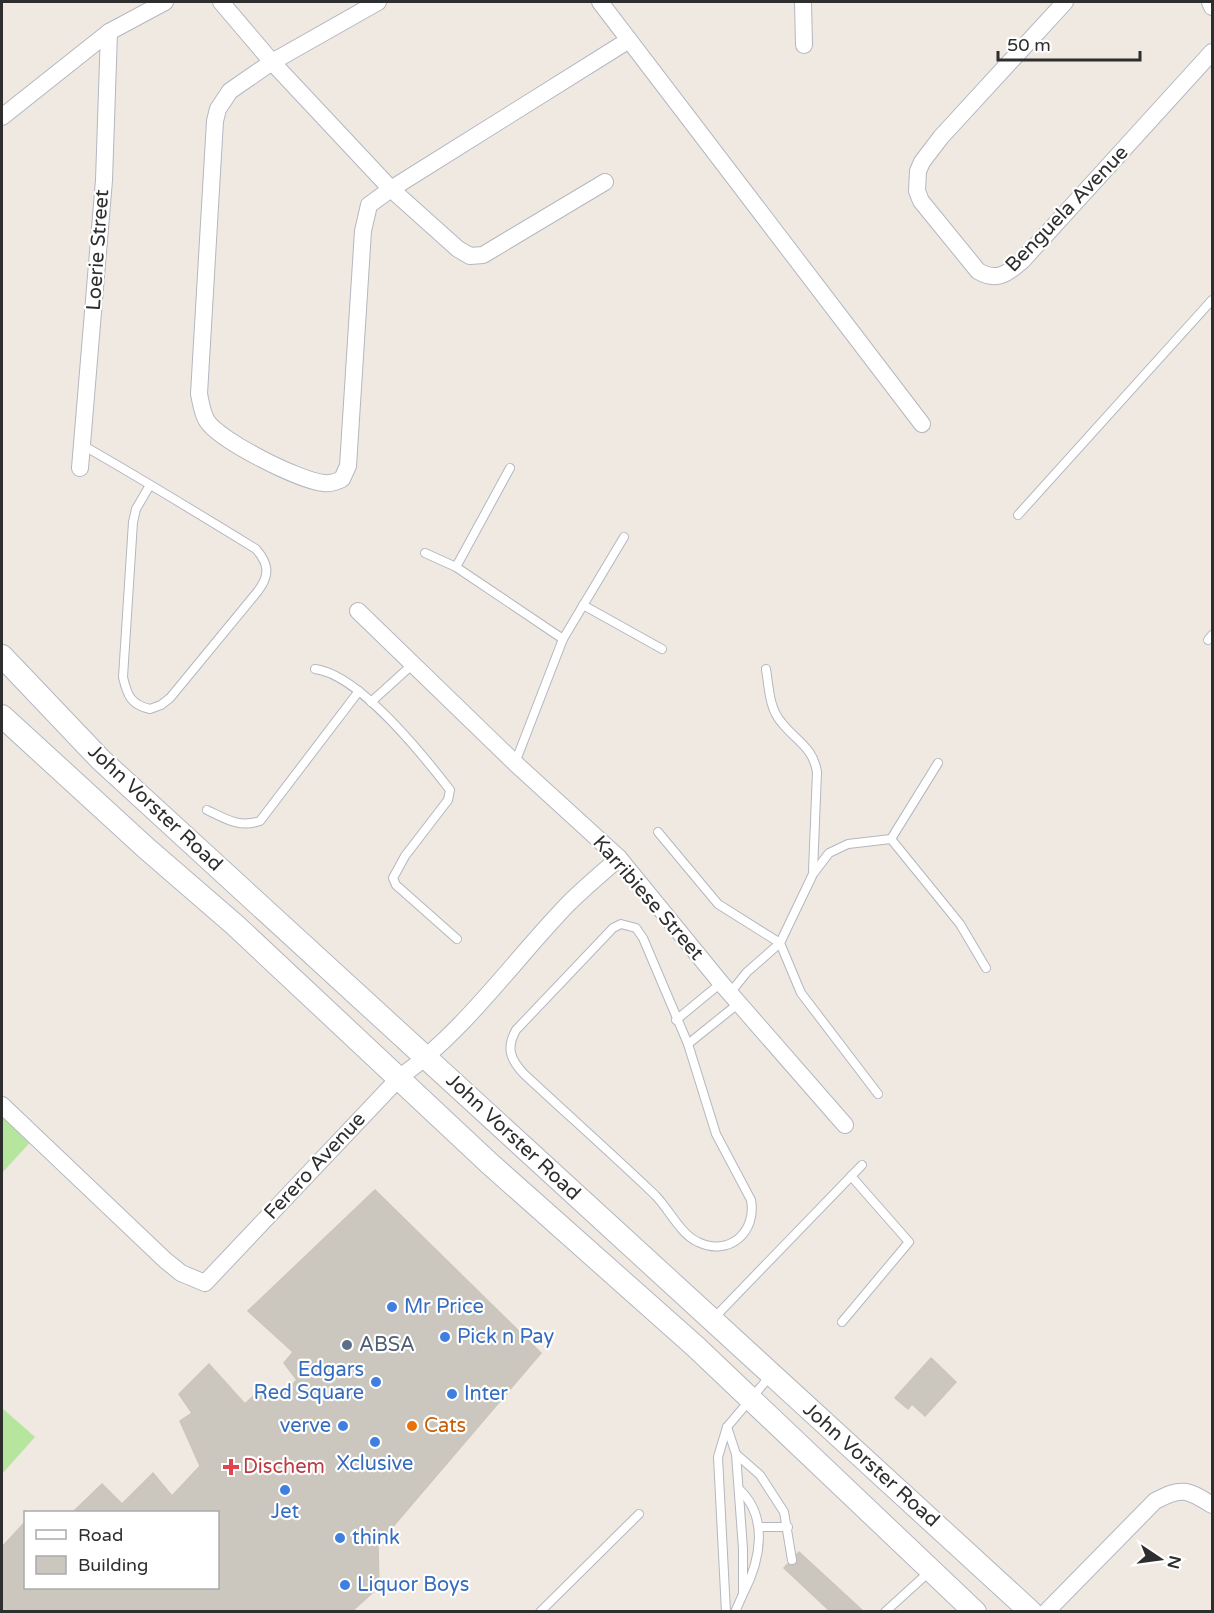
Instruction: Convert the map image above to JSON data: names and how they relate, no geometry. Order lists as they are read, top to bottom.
{
  "streets": {
    "main road": ["John Vorster Road"],
    "street": [
      "Benguela Avenue",
      "Loerie Street",
      "Karribiese Street",
      "Ferero Avenue"
    ]
  },
  "crossings": [
    ["John Vorster Road", "Ferero Avenue"],
    ["Karribiese Street", "Ferero Avenue"]
  ],
  "places": {
    "other": [
      "Mr Price",
      "Pick n Pay",
      "ABSA",
      "Edgars Red Square",
      "Inter",
      "verve",
      "Cats",
      "Xclusive",
      "Jet",
      "think",
      "Liquor Boys"
    ],
    "health": ["Dischem"]
  },
  "legend": ["Road", "Building"],
  "scale_bar": "50 m",
  "north": "right"
}
